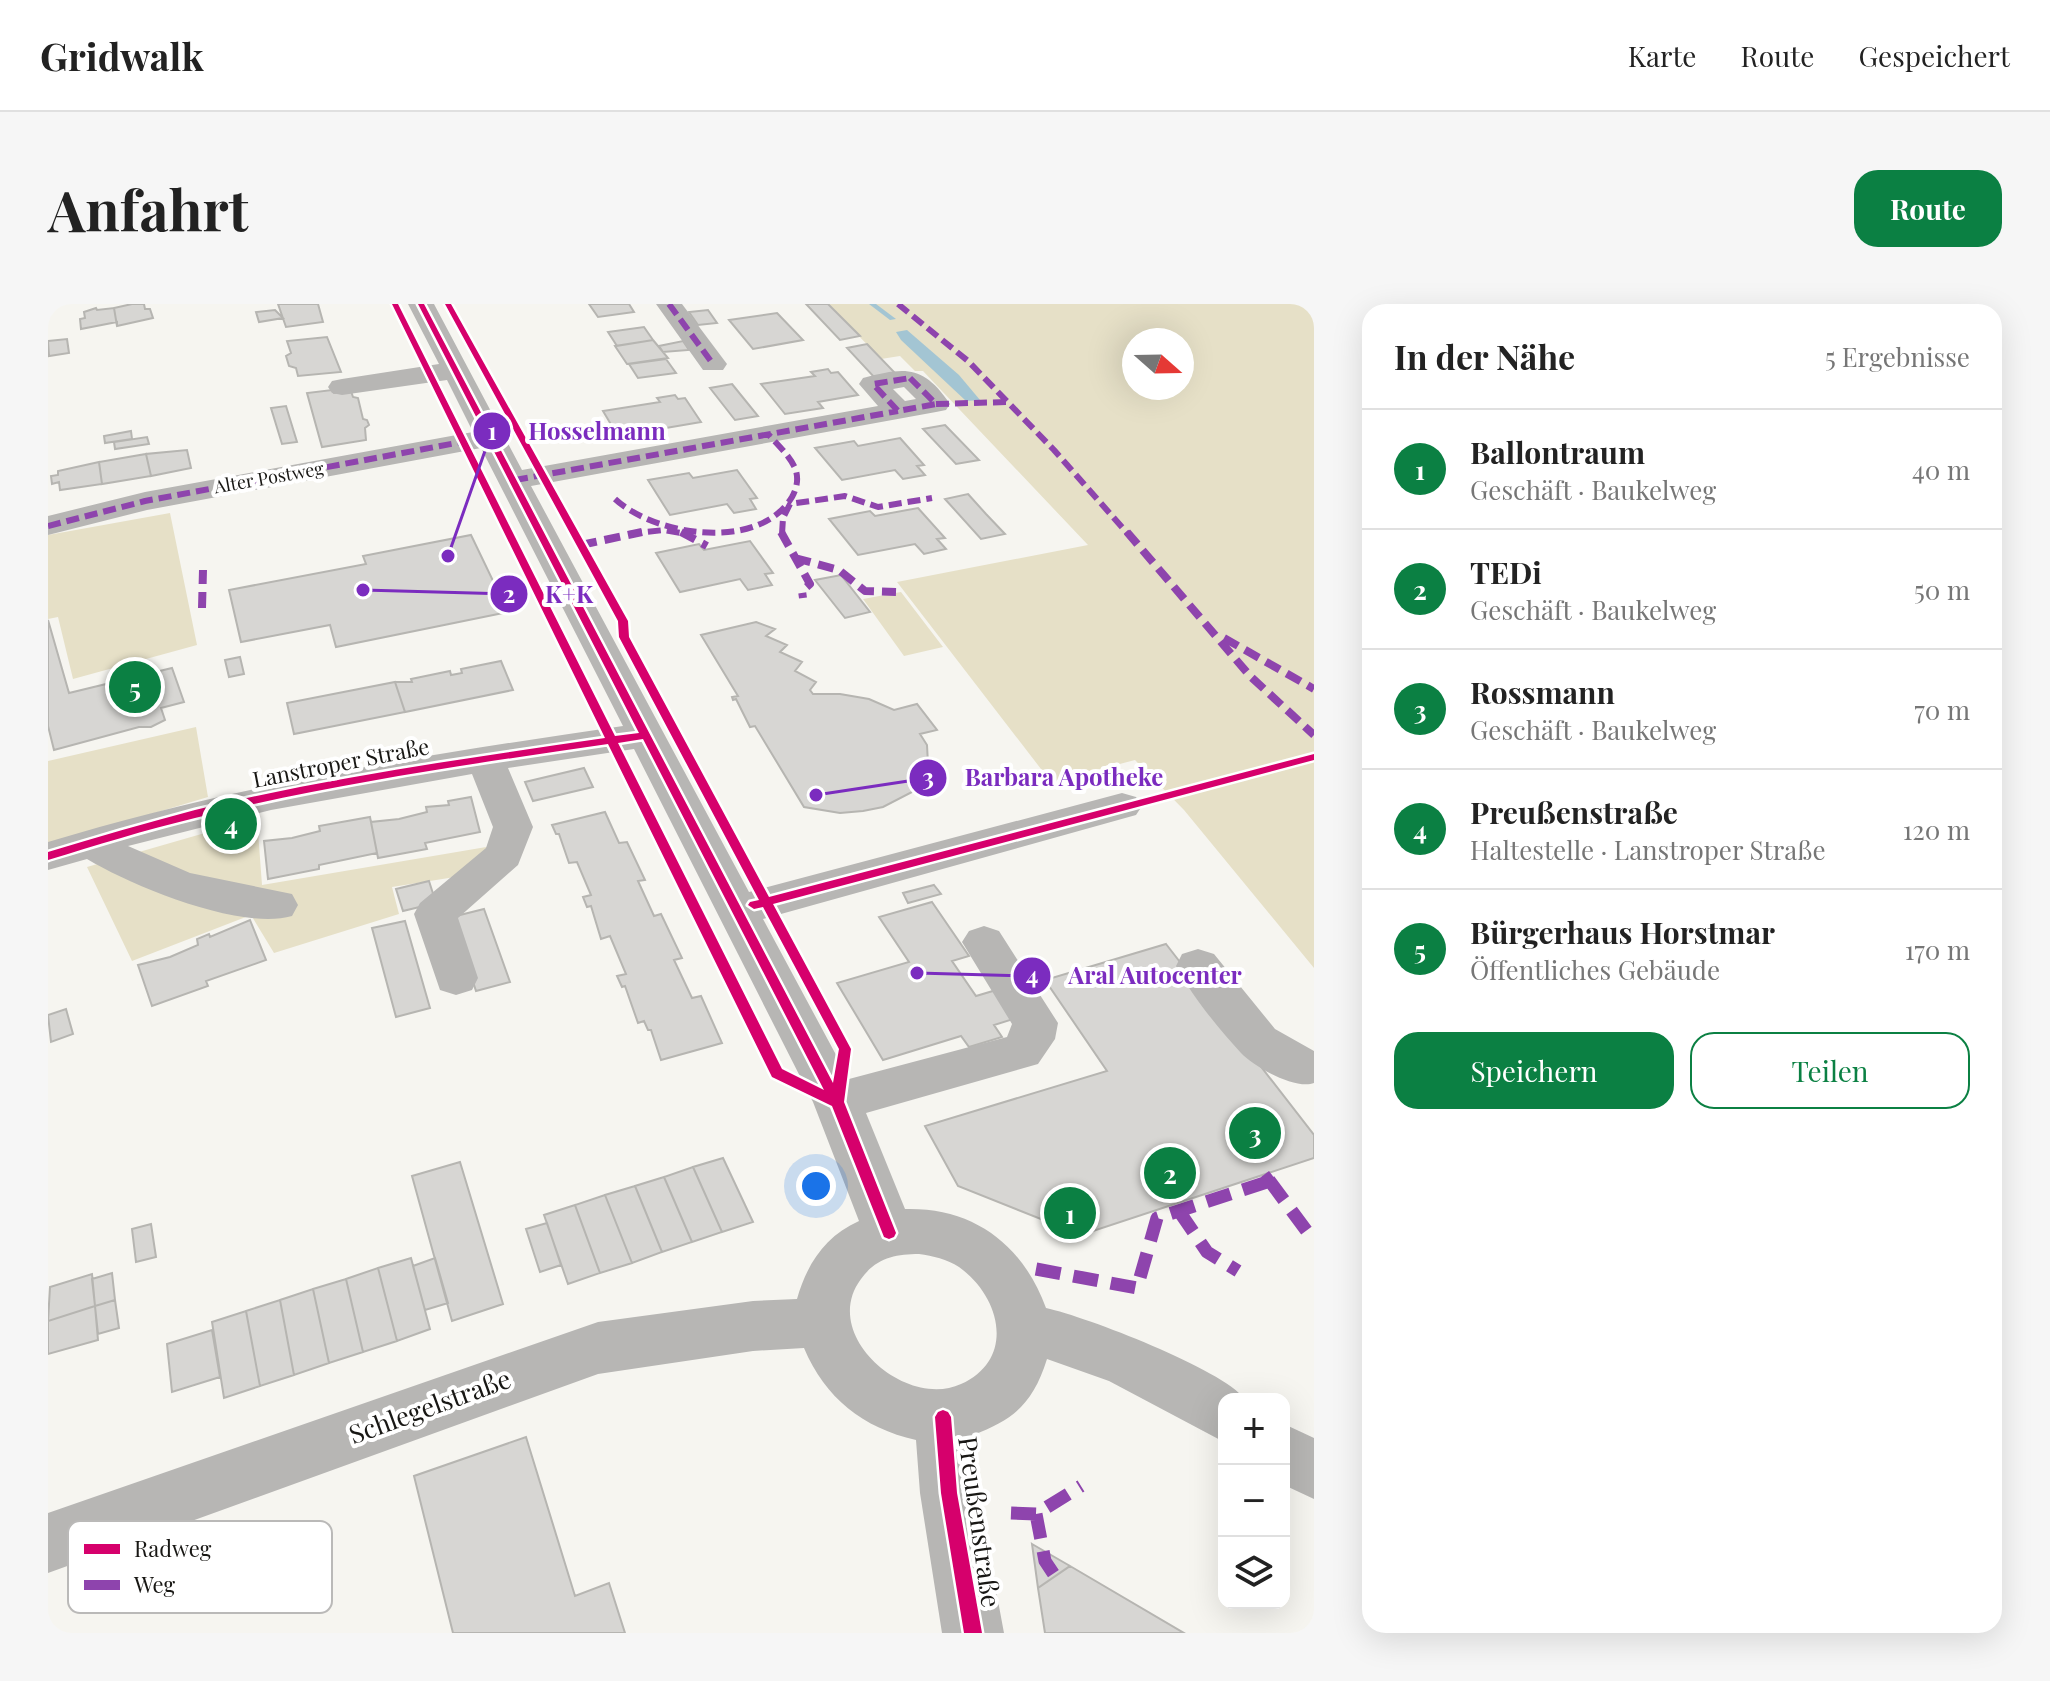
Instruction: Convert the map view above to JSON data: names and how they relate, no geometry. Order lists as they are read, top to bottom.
{
  "streets": {
    "street": [
      "Alter Postweg",
      "Lanstroper Straße",
      "Schlegelstraße",
      "Preußenstraße"
    ]
  },
  "crossings": [
    ["Schlegelstraße", "Preußenstraße"]
  ],
  "places": [
    "Hosselmann",
    "K+K",
    "Barbara Apotheke",
    "Aral Autocenter"
  ],
  "legend": ["Radweg", "Weg"],
  "north": "right",
  "page": {
    "header": "Gridwalk",
    "nav": ["Karte", "Route", "Gespeichert"],
    "buttons": [
      "Route",
      ["Speichern", "Teilen"]
    ],
    "title": "Anfahrt",
    "heading": ["In der Nähe", "5 Ergebnisse"],
    "list": [
      {
        "mark": "1",
        "name": "Ballontraum",
        "note": "Geschäft · Baukelweg",
        "value": "40 m"
      },
      {
        "mark": "2",
        "name": "TEDi",
        "note": "Geschäft · Baukelweg",
        "value": "50 m"
      },
      {
        "mark": "3",
        "name": "Rossmann",
        "note": "Geschäft · Baukelweg",
        "value": "70 m"
      },
      {
        "mark": "4",
        "name": "Preußenstraße",
        "note": "Haltestelle · Lanstroper Straße",
        "value": "120 m"
      },
      {
        "mark": "5",
        "name": "Bürgerhaus Horstmar",
        "note": "Öffentliches Gebäude",
        "value": "170 m"
      }
    ],
    "pins": [
      "5",
      "4",
      "3",
      "2",
      "1"
    ],
    "map_buttons": ["+", "−"]
  }
}
